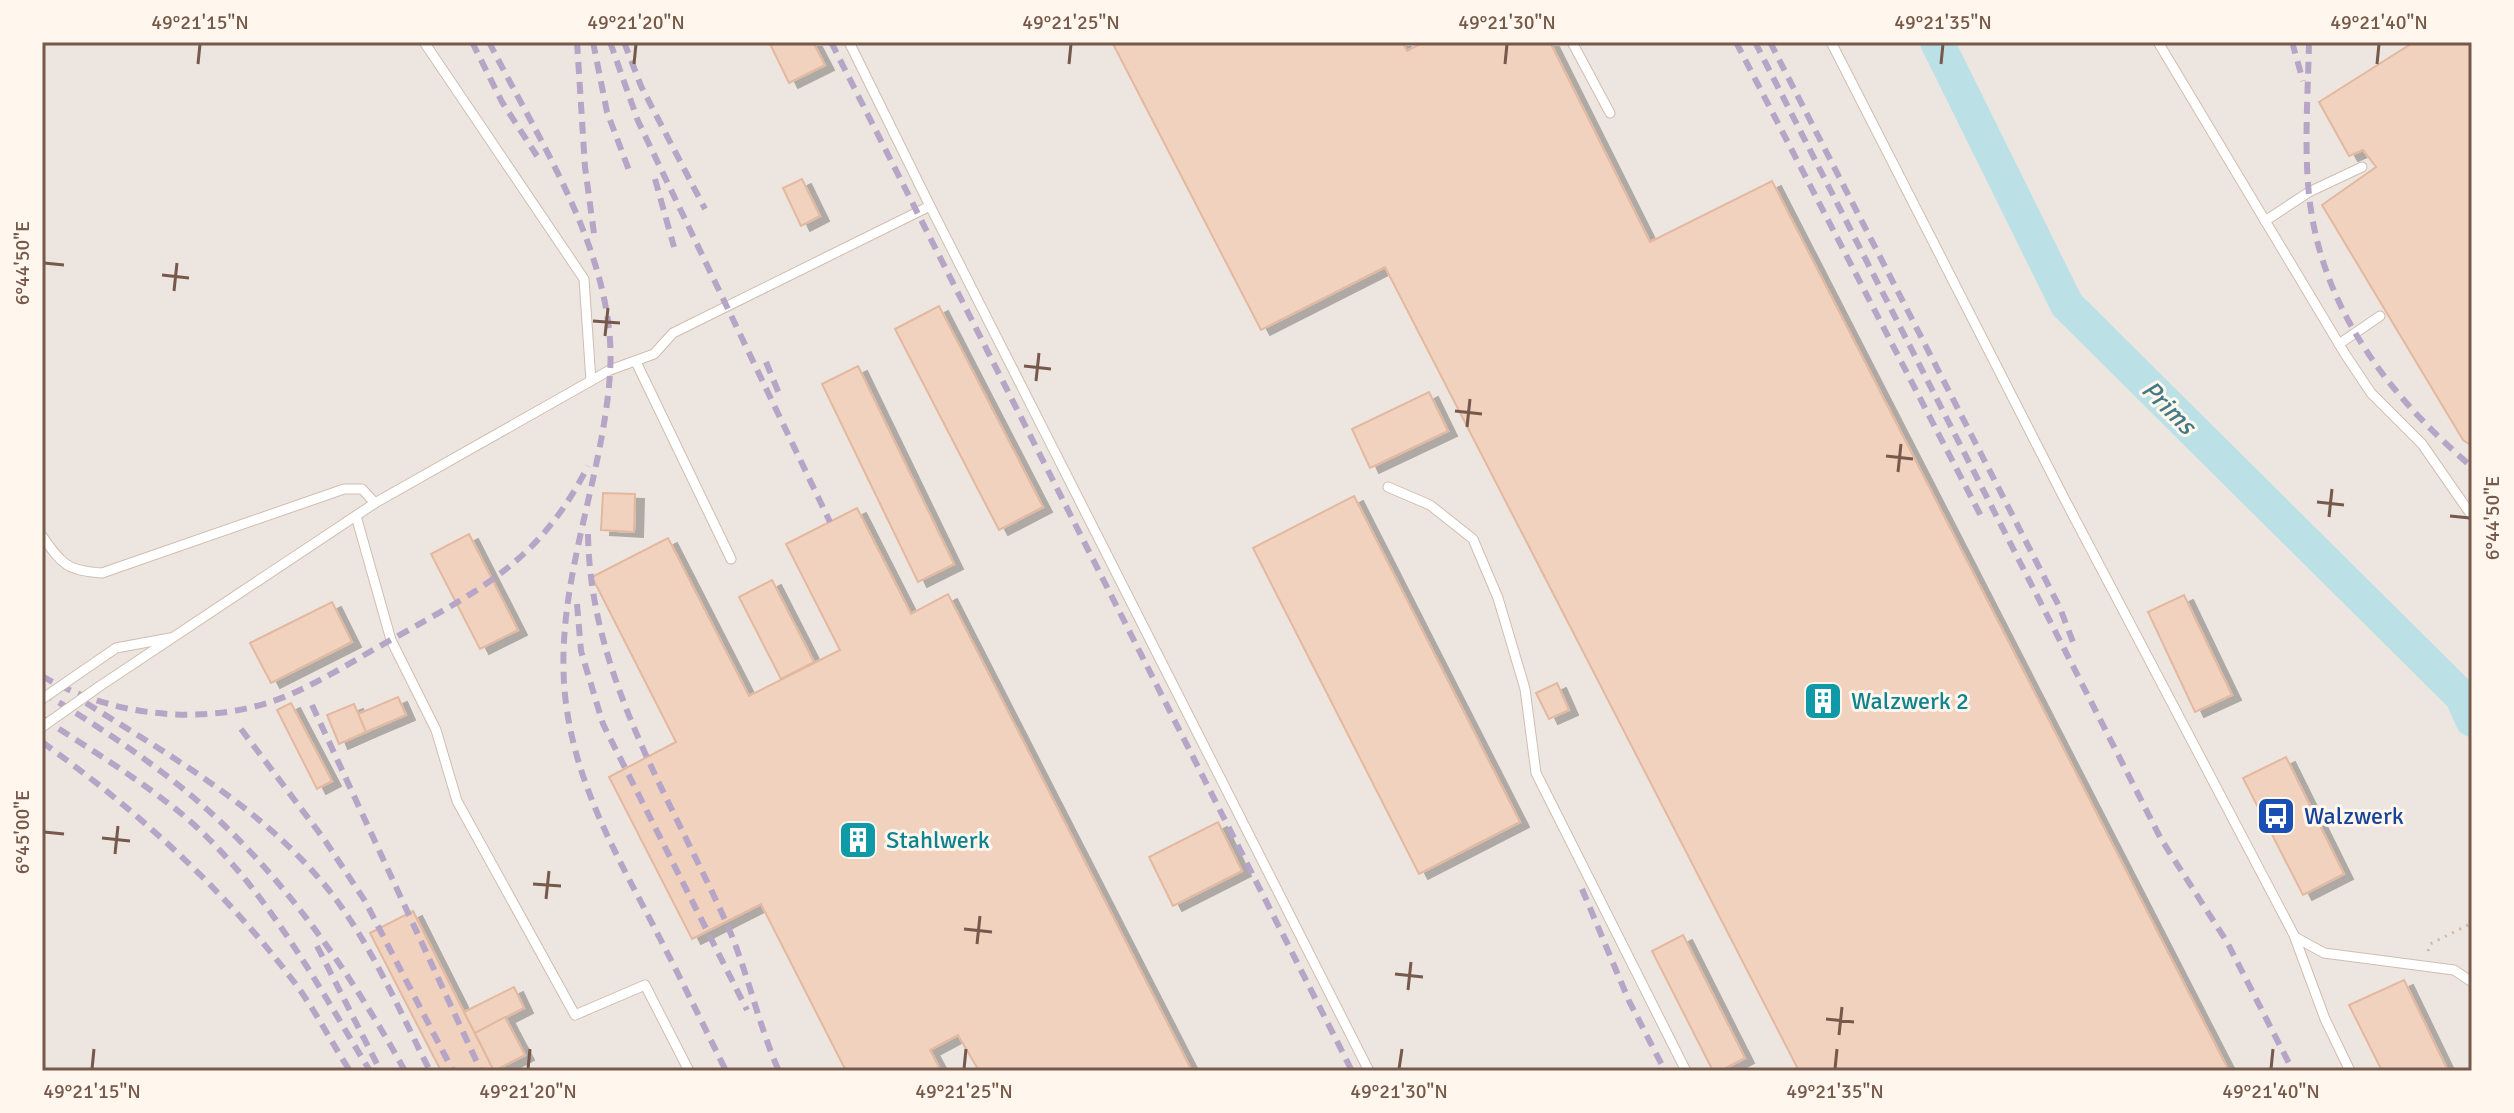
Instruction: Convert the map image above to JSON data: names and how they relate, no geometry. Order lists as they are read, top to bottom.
{
  "water": ["Prims"],
  "places": {
    "building": ["Walzwerk 2", "Stahlwerk"],
    "bus stop": ["Walzwerk"]
  },
  "coordinates": [
    "49°21'15\"N",
    "49°21'20\"N",
    "49°21'25\"N",
    "49°21'30\"N",
    "49°21'35\"N",
    "49°21'40\"N",
    "6°44'50\"E",
    "6°45'00\"E"
  ]
}
